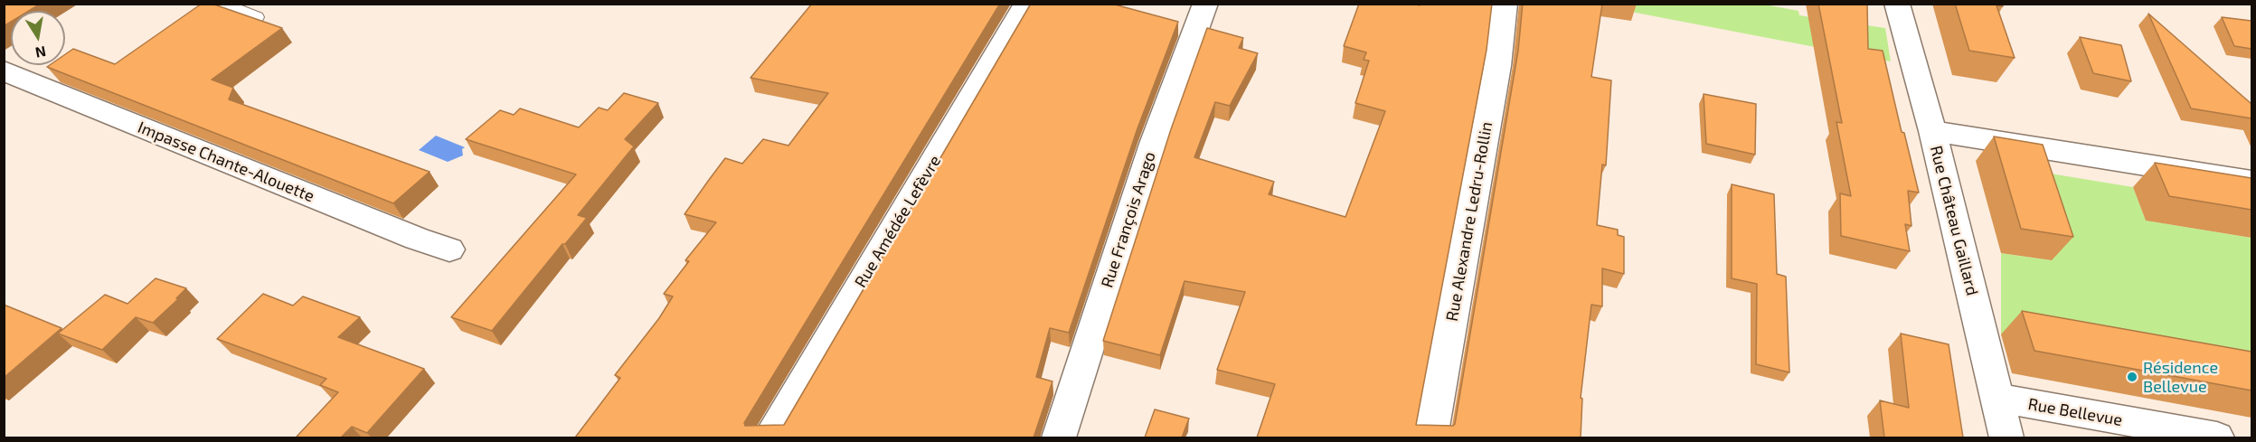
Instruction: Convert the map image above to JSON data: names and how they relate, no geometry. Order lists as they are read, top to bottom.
{
  "streets": {
    "street": [
      "Impasse Chante-Alouette",
      "Rue François Arago",
      "Rue Château Gaillard",
      "Rue Amédée Lefèvre",
      "Rue Alexandre Ledru-Rollin",
      "Rue Bellevue"
    ]
  },
  "crossings": [
    ["Rue Château Gaillard", "Rue Bellevue"]
  ],
  "places": ["Résidence Bellevue"],
  "north": "bottom"
}
